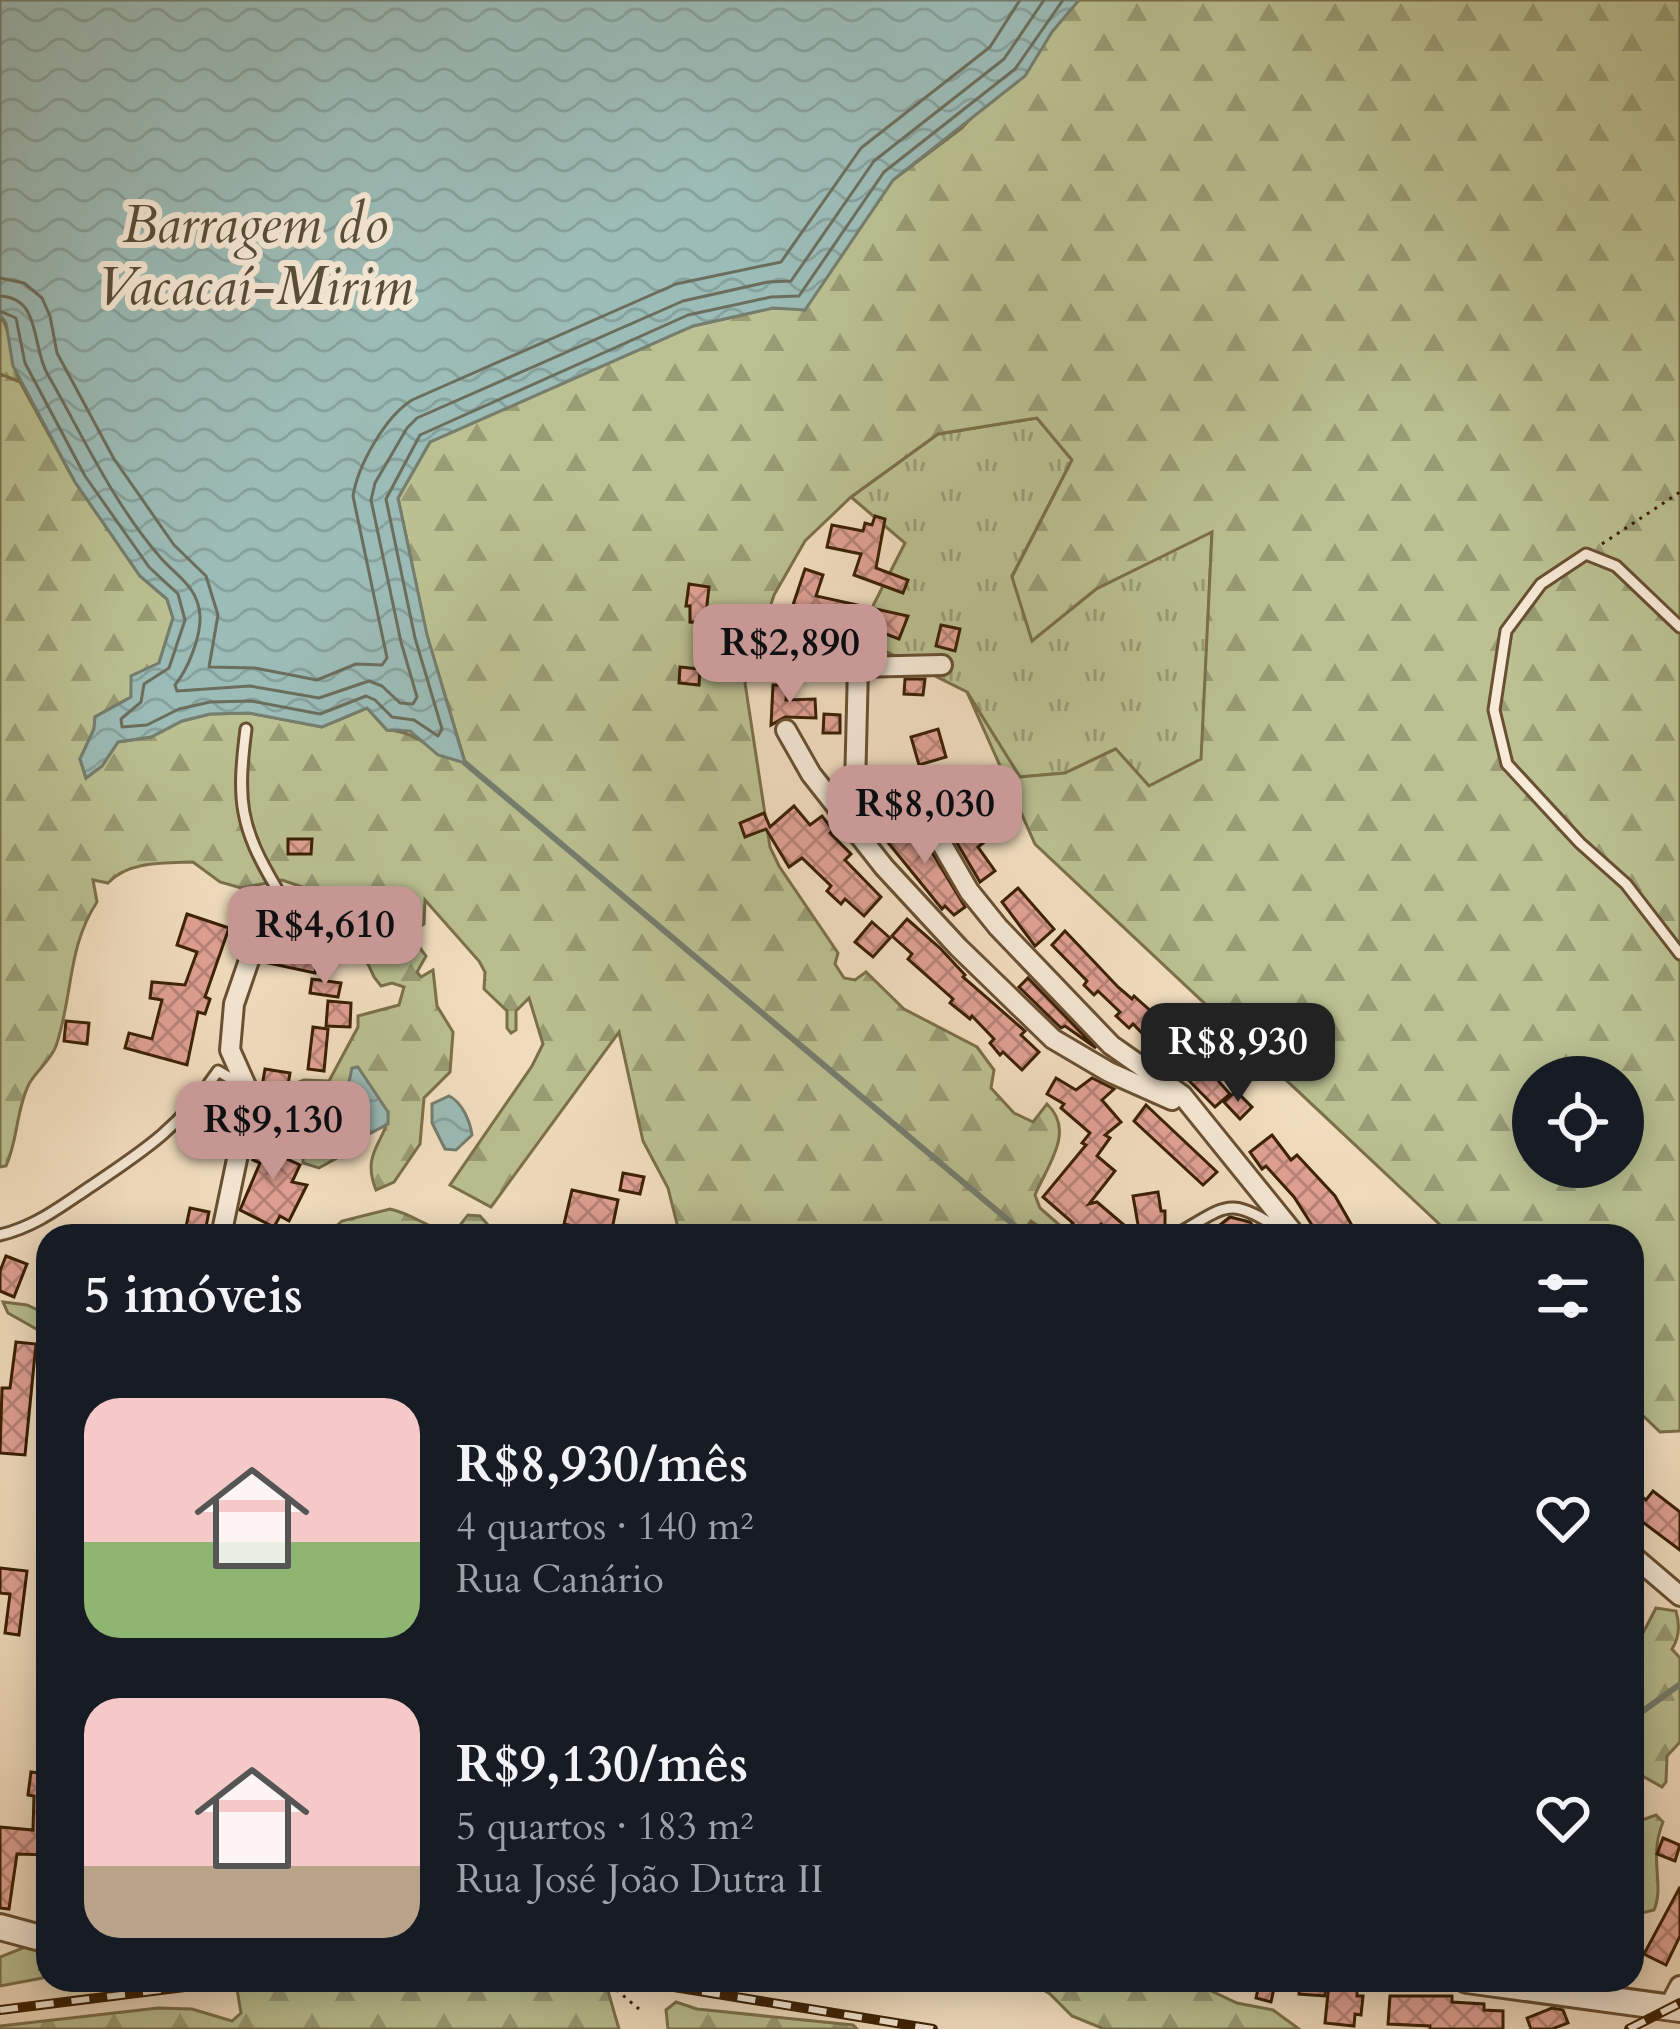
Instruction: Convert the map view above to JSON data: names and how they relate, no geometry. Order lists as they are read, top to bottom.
{
  "water": ["Barragem do Vacacaí-Mirim"],
  "page": {
    "price": [
      "R$2,890",
      "R$8,030",
      "R$4,610",
      "R$8,930",
      "R$9,130"
    ],
    "heading": "5 imóveis",
    "list": [
      {
        "name": "R$8,930/mês",
        "note": "4 quartos · 140 m² · Rua Canário"
      },
      {
        "name": "R$9,130/mês",
        "note": "5 quartos · 183 m² · Rua José João Dutra II"
      }
    ]
  }
}
